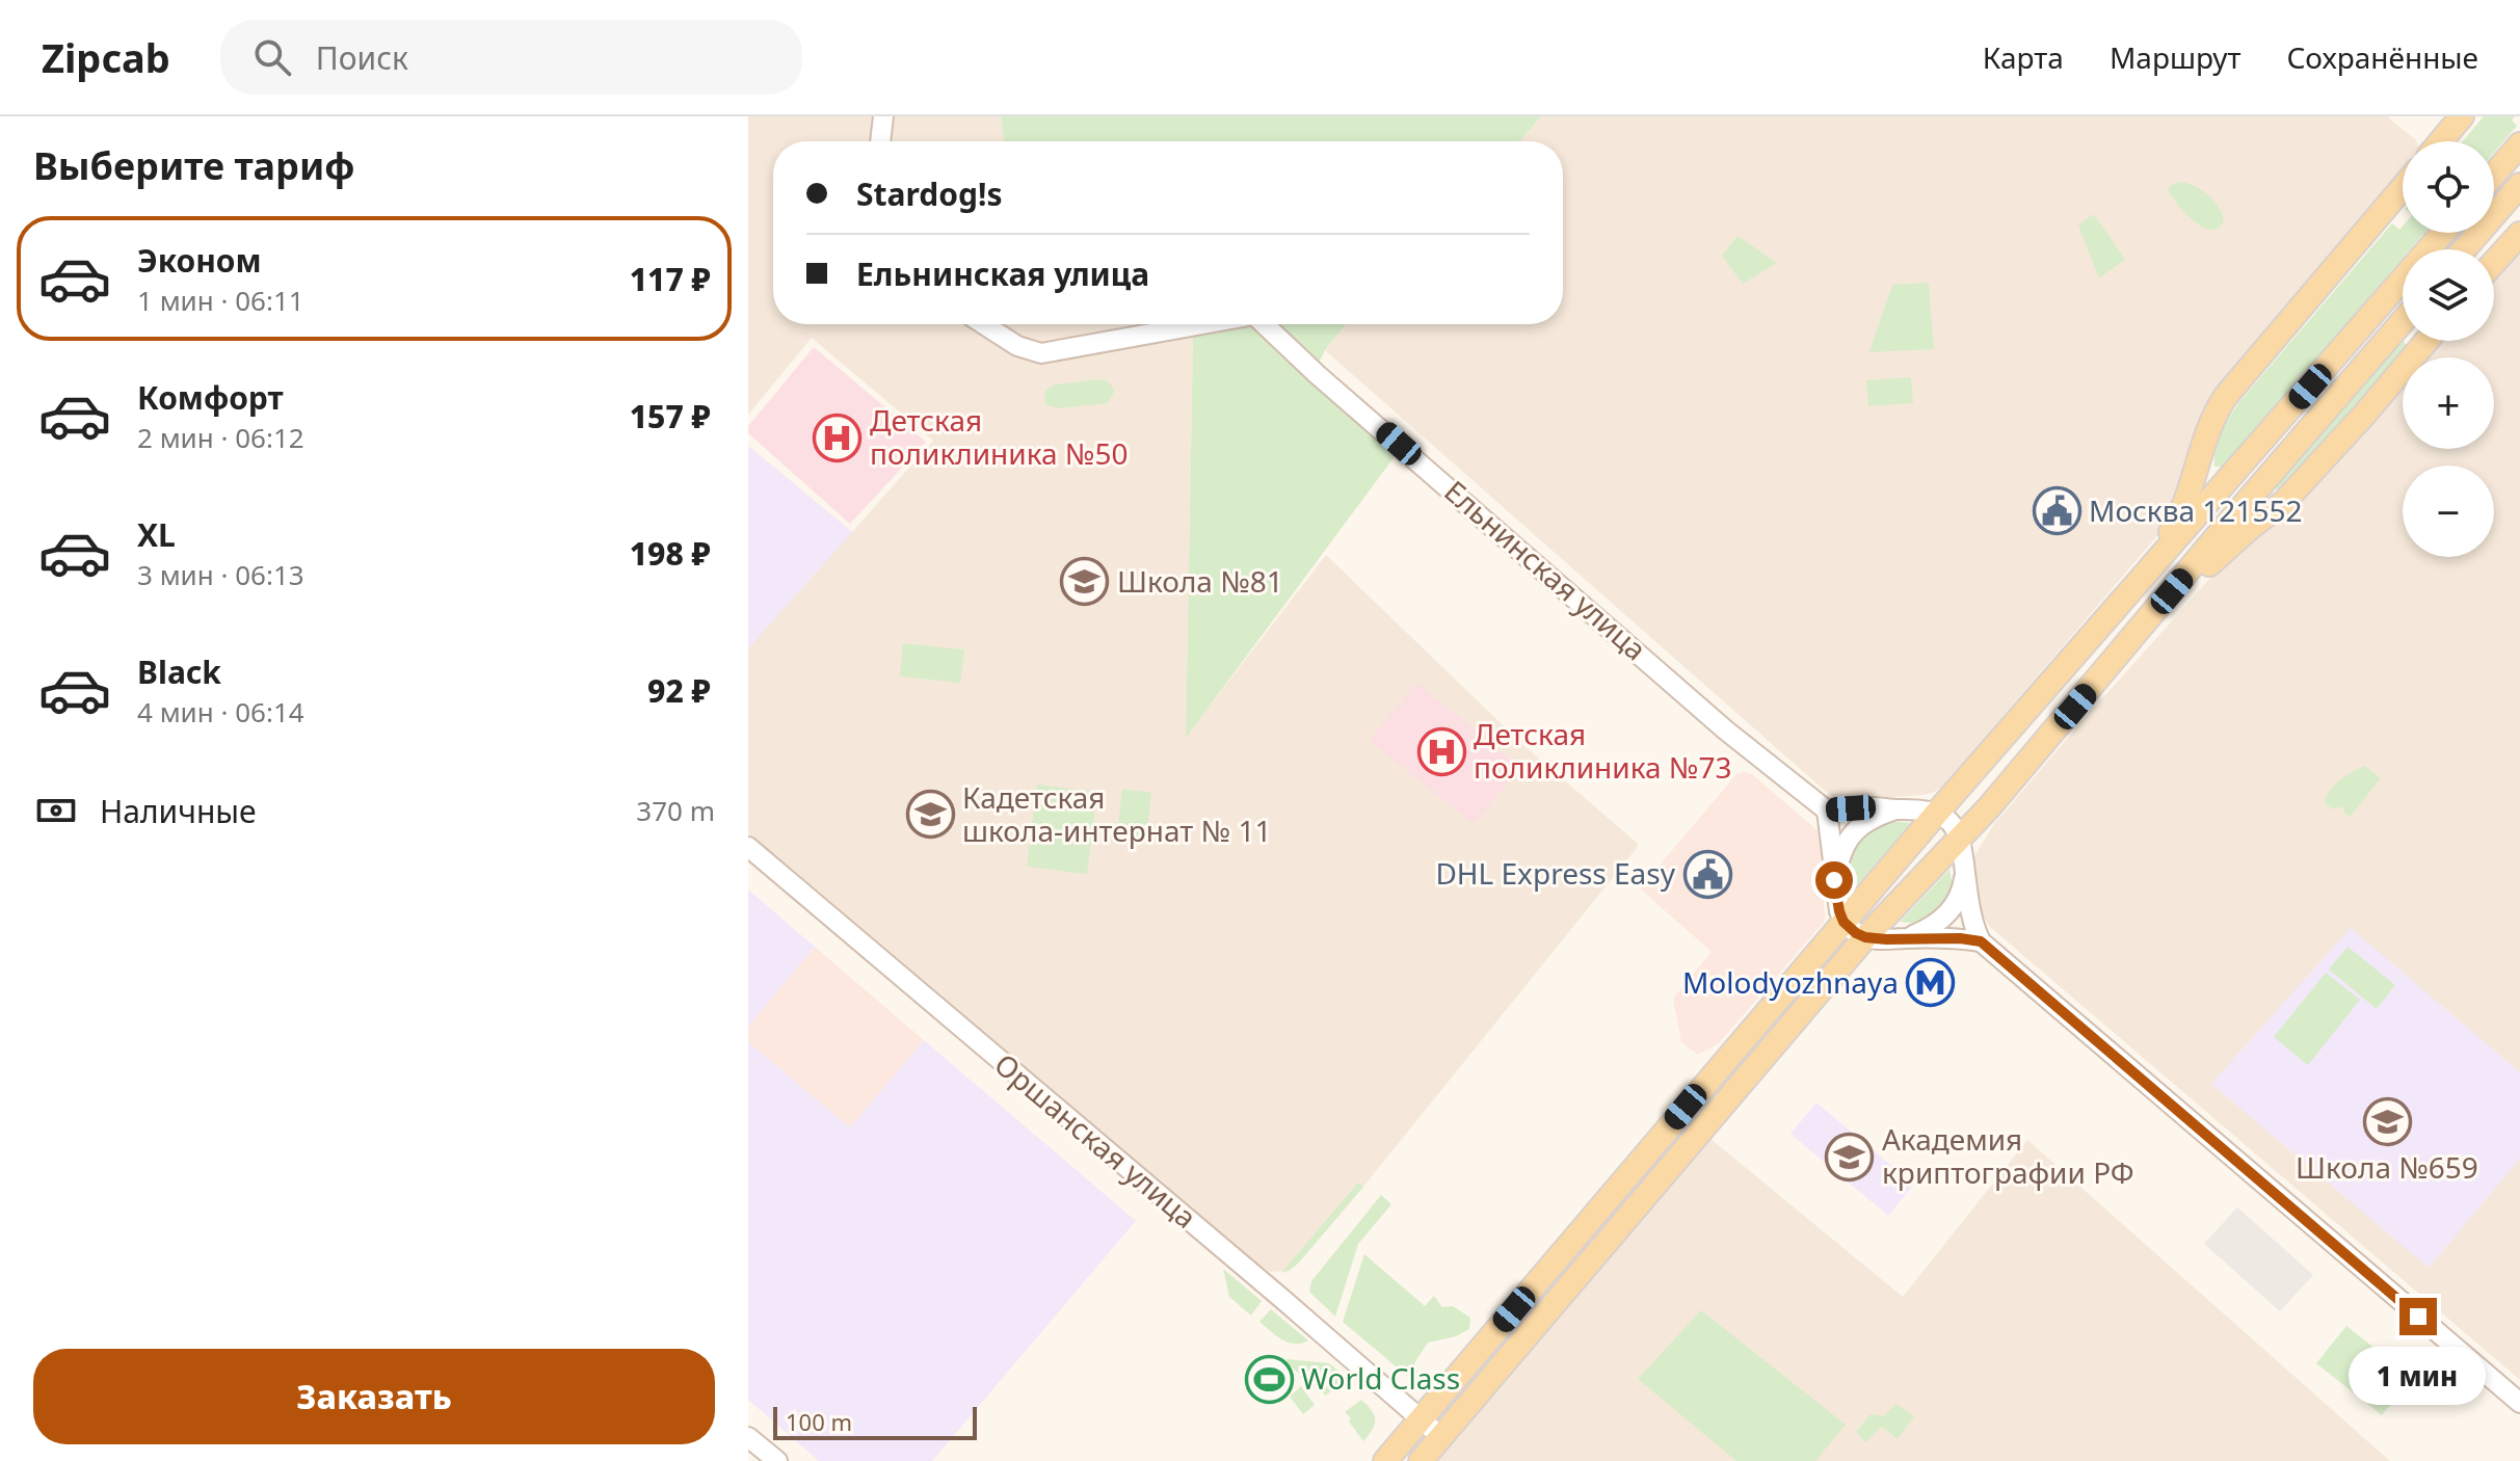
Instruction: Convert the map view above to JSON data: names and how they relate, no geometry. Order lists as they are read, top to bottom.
{
  "streets": {
    "street": ["Ельнинская улица", "Оршанская улица"]
  },
  "places": {
    "hospital": ["Детская поликлиника №50", "Детская поликлиника №73"],
    "public building": ["Москва 121552", "DHL Express Easy"],
    "school or university": [
      "Школа №81",
      "Кадетская школа-интернат № 11",
      "Школа №659",
      "Академия криптографии РФ"
    ],
    "metro station": ["Molodyozhnaya"],
    "sports": ["World Class"]
  },
  "scale_bar": "100 m",
  "page": {
    "header": "Zipcab",
    "search": "Поиск",
    "nav": ["Карта", "Маршрут", "Сохранённые"],
    "heading": "Выберите тариф",
    "map_buttons": ["+", "−"],
    "banner": ["Stardog!s", "Ельнинская улица"],
    "list": [
      {
        "name": "Эконом",
        "note": "1 мин · 06:11",
        "value": "117 ₽"
      },
      {
        "name": "Комфорт",
        "note": "2 мин · 06:12",
        "value": "157 ₽"
      },
      {
        "name": "XL",
        "note": "3 мин · 06:13",
        "value": "198 ₽"
      },
      {
        "name": "Black",
        "note": "4 мин · 06:14",
        "value": "92 ₽"
      }
    ],
    "pay": ["Наличные", "370 m"],
    "buttons": "Заказать",
    "bubble": "1 мин",
    "scale": "100 m"
  }
}
